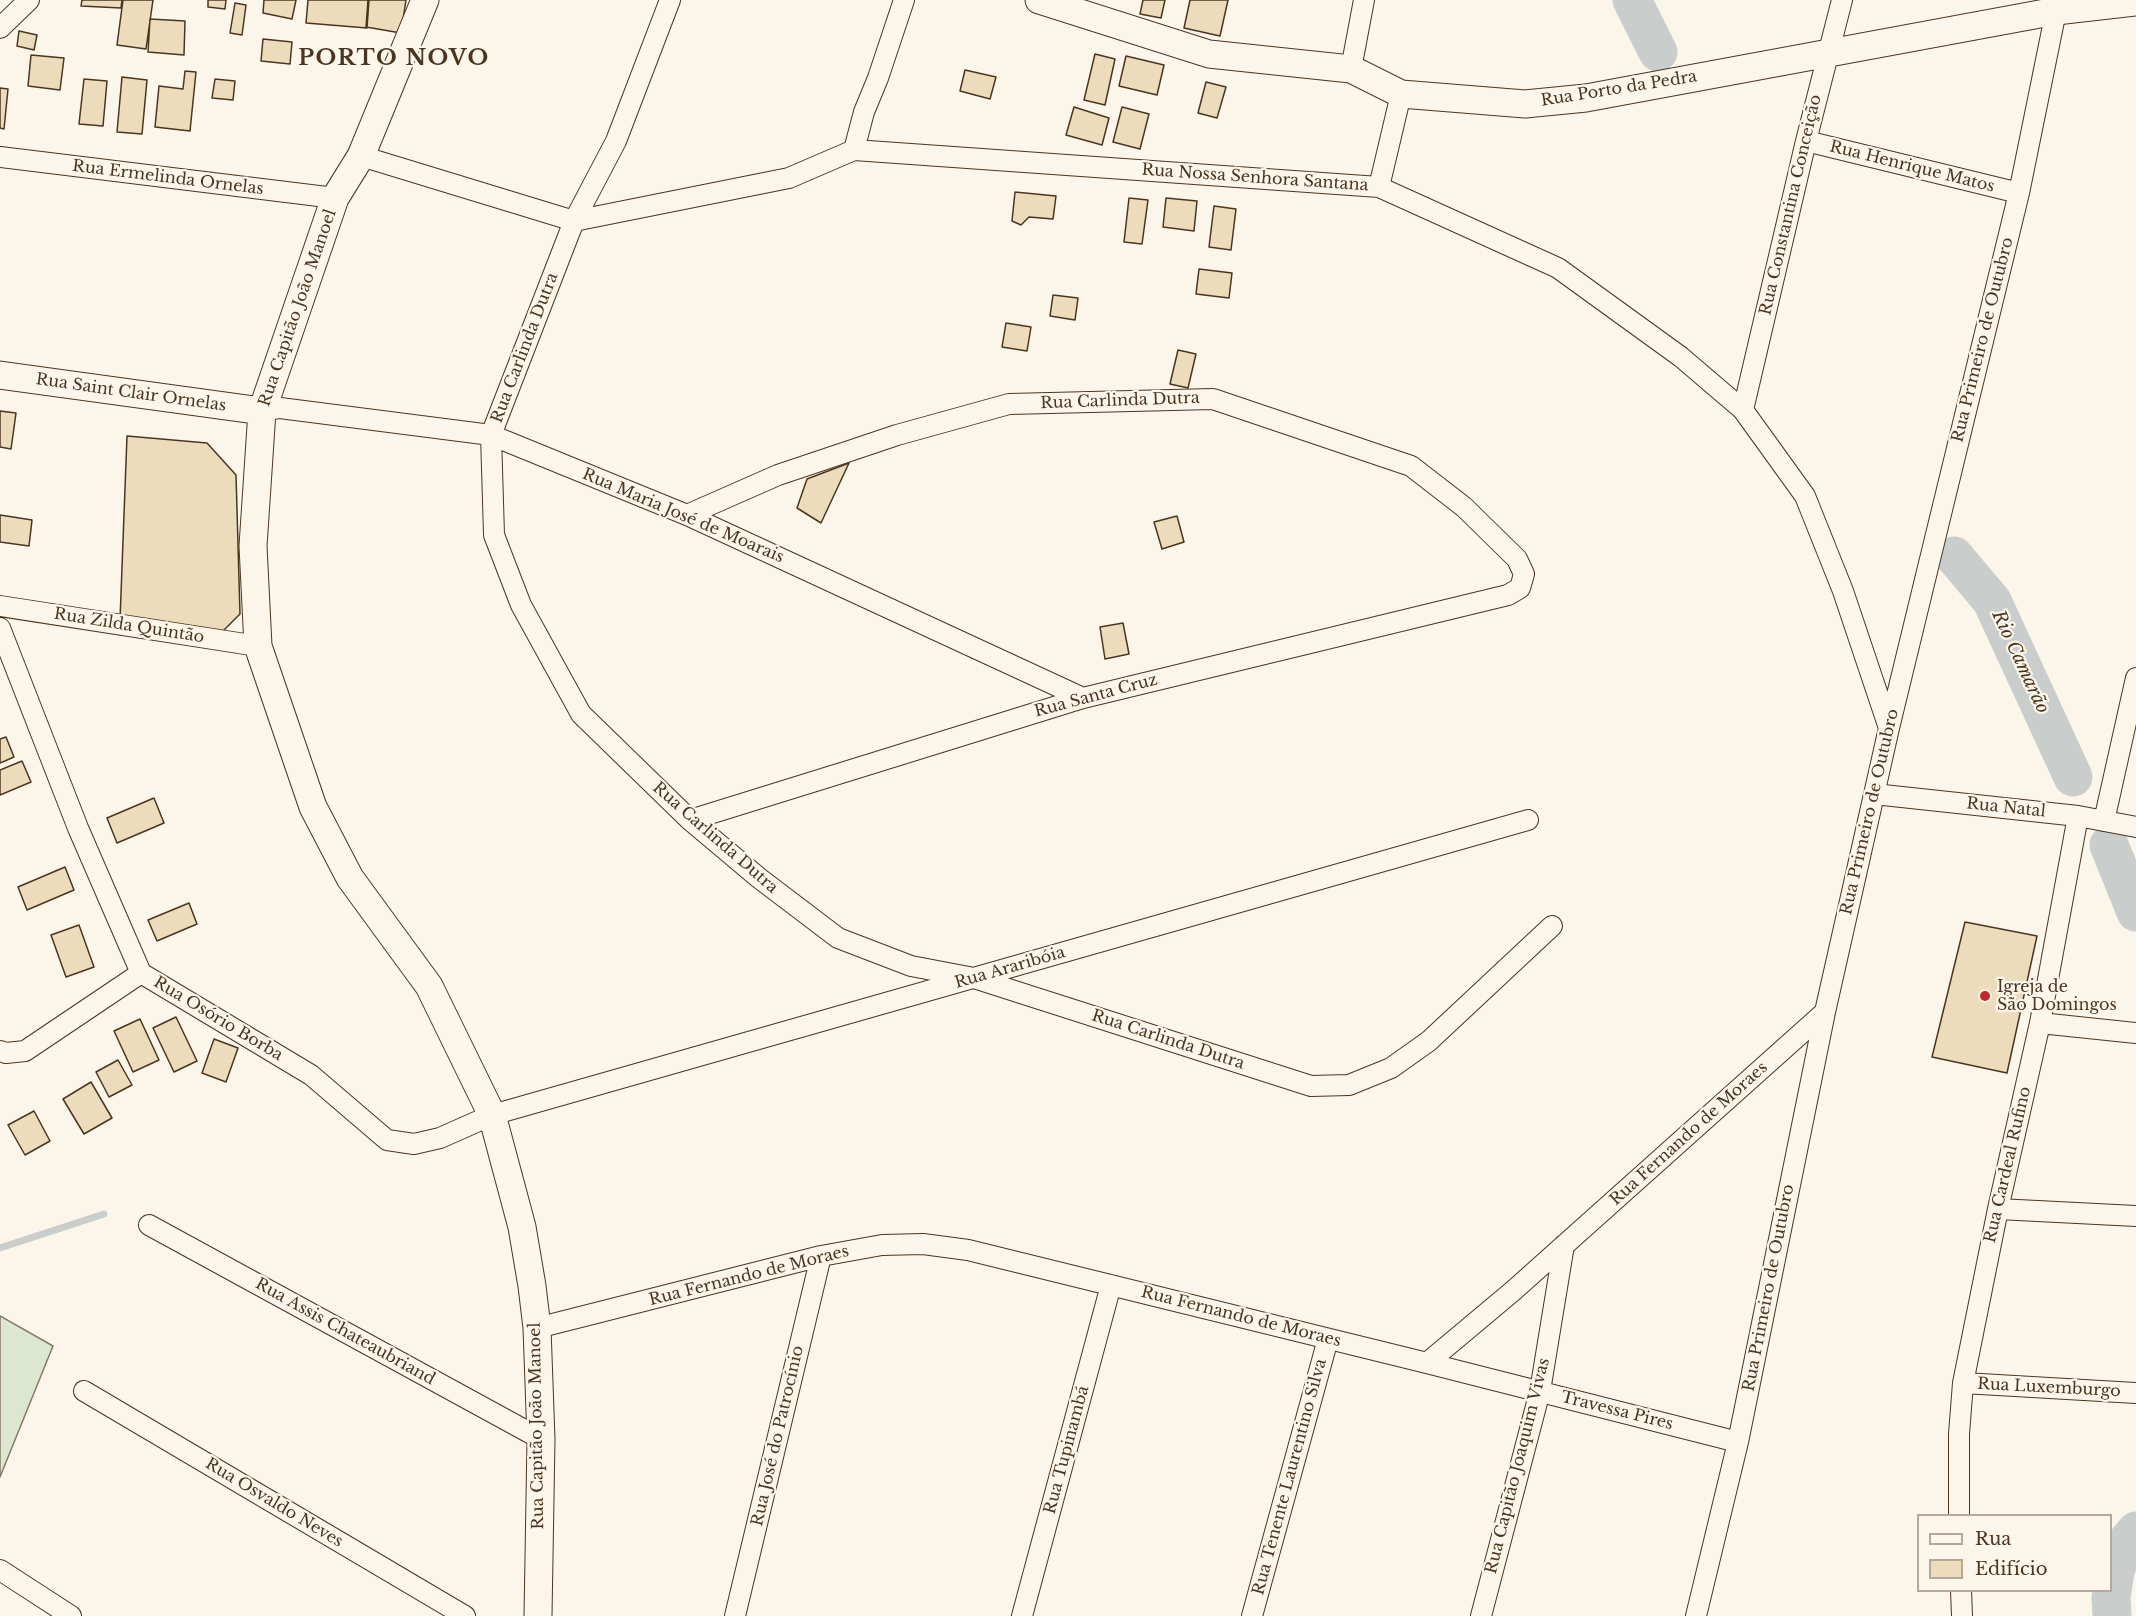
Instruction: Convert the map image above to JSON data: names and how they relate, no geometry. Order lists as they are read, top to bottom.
{
  "streets": {
    "main road": ["Rua Porto da Pedra", "Rua Capitão João Manoel", "Rua Saint Clair Ornelas"],
    "street": [
      "Rua Henrique Matos",
      "Rua Ermelinda Ornelas",
      "Rua Nossa Senhora Santana",
      "Rua Constantina Conceição",
      "Rua Primeiro de Outubro",
      "Rua Carlinda Dutra",
      "Rua Maria José de Moarais",
      "Rua Zilda Quintão",
      "Rua Santa Cruz",
      "Rua Natal",
      "Rua Araribóia",
      "Rua Osório Borba",
      "Rua Fernando de Moraes",
      "Rua Cardeal Rufino",
      "Rua Assis Chateaubriand",
      "Rua Luxemburgo",
      "Travessa Pires",
      "Rua José do Patrocínio",
      "Rua Tupinambá",
      "Rua Capitão Joaquim Vivas",
      "Rua Tenente Laurentino Silva",
      "Rua Osvaldo Neves"
    ]
  },
  "crossings": [
    ["Rua Porto da Pedra", "Rua Constantina Conceição"],
    ["Rua Porto da Pedra", "Rua Primeiro de Outubro"],
    ["Rua Henrique Matos", "Rua Constantina Conceição"],
    ["Rua Henrique Matos", "Rua Primeiro de Outubro"],
    ["Rua Ermelinda Ornelas", "Rua Capitão João Manoel"],
    ["Rua Nossa Senhora Santana", "Rua Constantina Conceição"],
    ["Rua Nossa Senhora Santana", "Rua Primeiro de Outubro"],
    ["Rua Nossa Senhora Santana", "Rua Carlinda Dutra"],
    ["Rua Capitão João Manoel", "Rua Saint Clair Ornelas"],
    ["Rua Capitão João Manoel", "Rua Maria José de Moarais"],
    ["Rua Capitão João Manoel", "Rua Zilda Quintão"],
    ["Rua Capitão João Manoel", "Rua Araribóia"],
    ["Rua Capitão João Manoel", "Rua Osório Borba"],
    ["Rua Capitão João Manoel", "Rua Fernando de Moraes"],
    ["Rua Capitão João Manoel", "Rua Assis Chateaubriand"],
    ["Rua Primeiro de Outubro", "Rua Natal"],
    ["Rua Primeiro de Outubro", "Rua Fernando de Moraes"],
    ["Rua Primeiro de Outubro", "Travessa Pires"],
    ["Rua Carlinda Dutra", "Rua Maria José de Moarais"],
    ["Rua Carlinda Dutra", "Rua Santa Cruz"],
    ["Rua Carlinda Dutra", "Rua Araribóia"],
    ["Rua Saint Clair Ornelas", "Rua Maria José de Moarais"],
    ["Rua Maria José de Moarais", "Rua Santa Cruz"],
    ["Rua Natal", "Rua Cardeal Rufino"],
    ["Rua Araribóia", "Rua Osório Borba"],
    ["Rua Fernando de Moraes", "Travessa Pires"],
    ["Rua Fernando de Moraes", "Rua José do Patrocínio"],
    ["Rua Fernando de Moraes", "Rua Tupinambá"],
    ["Rua Fernando de Moraes", "Rua Capitão Joaquim Vivas"],
    ["Rua Fernando de Moraes", "Rua Tenente Laurentino Silva"],
    ["Rua Cardeal Rufino", "Rua Luxemburgo"],
    ["Travessa Pires", "Rua Capitão Joaquim Vivas"]
  ],
  "districts": ["PORTO NOVO"],
  "water": ["Rio Camarão"],
  "places": ["Igreja de São Domingos"],
  "legend": ["Rua", "Edifício"]
}
